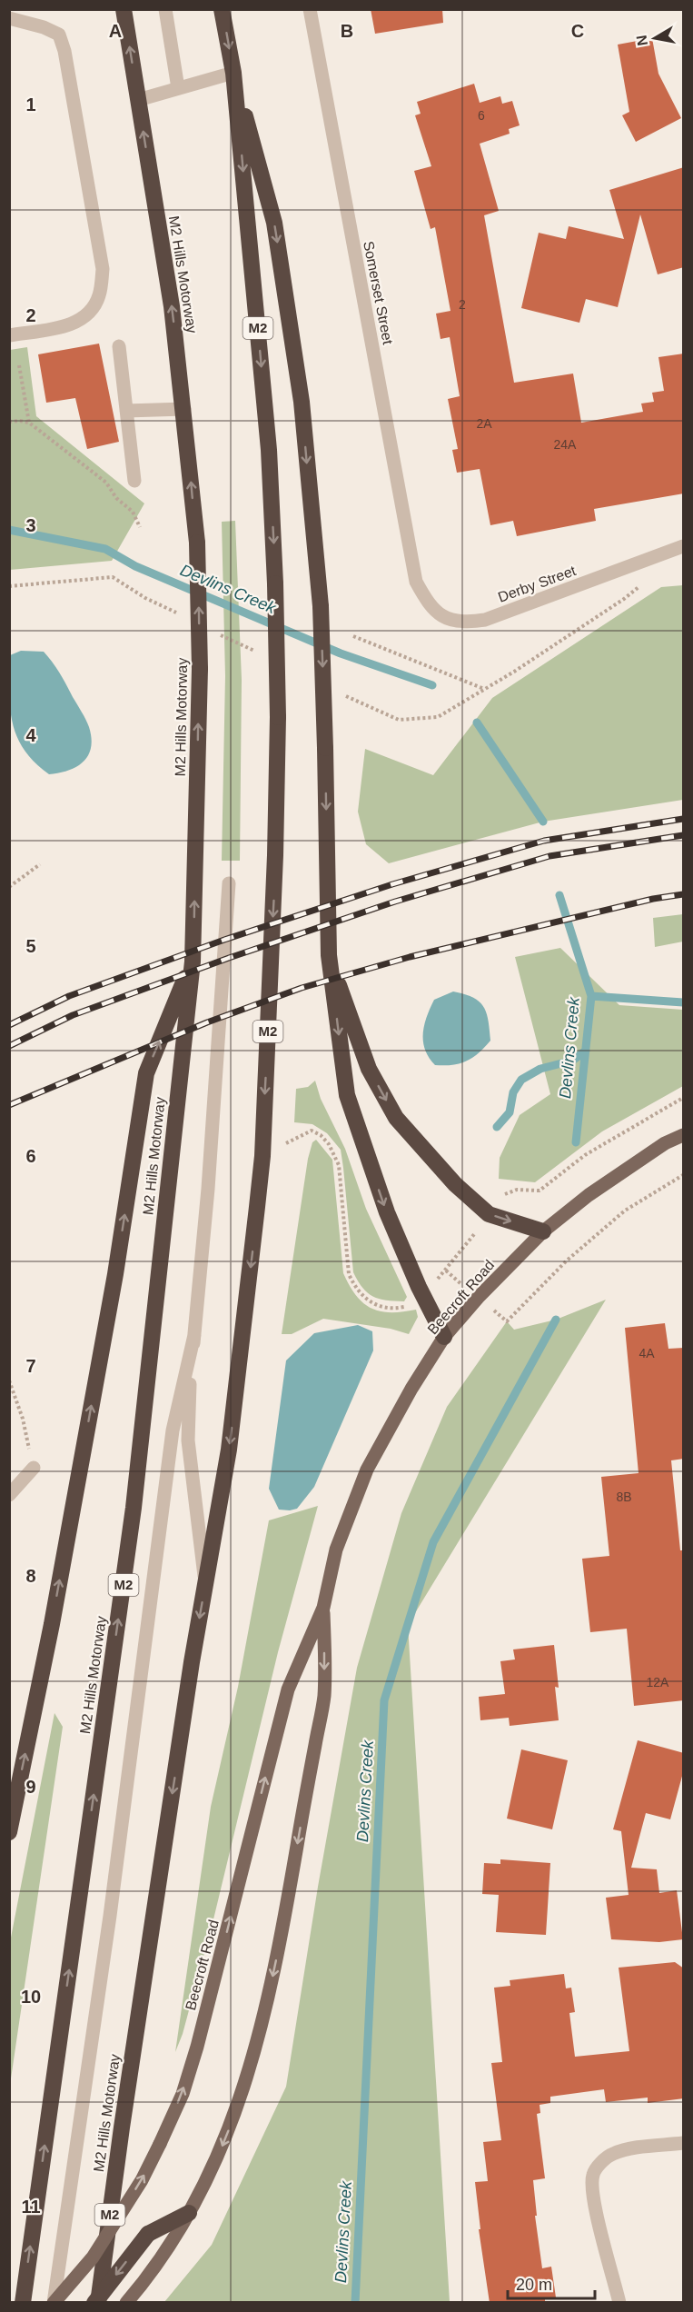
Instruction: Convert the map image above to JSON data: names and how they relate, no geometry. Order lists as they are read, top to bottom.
{
  "streets": {
    "highway": ["M2 Hills Motorway", "M2"],
    "main road": ["Beecroft Road"],
    "street": ["Somerset Street", "Derby Street"]
  },
  "crossings": [
    ["M2 Hills Motorway", "M2"],
    ["Somerset Street", "Derby Street"],
    ["M2", "Beecroft Road"]
  ],
  "water": ["Devlins Creek"],
  "house_numbers": [
    "6",
    "2",
    "2A",
    "24A",
    "4A",
    "8B",
    "12A"
  ],
  "scale_bar": "20 m",
  "north": "left",
  "grid": {
    "columns": ["A", "B", "C"],
    "rows": [
      "1",
      "2",
      "3",
      "4",
      "5",
      "6",
      "7",
      "8",
      "9",
      "10",
      "11"
    ]
  }
}
